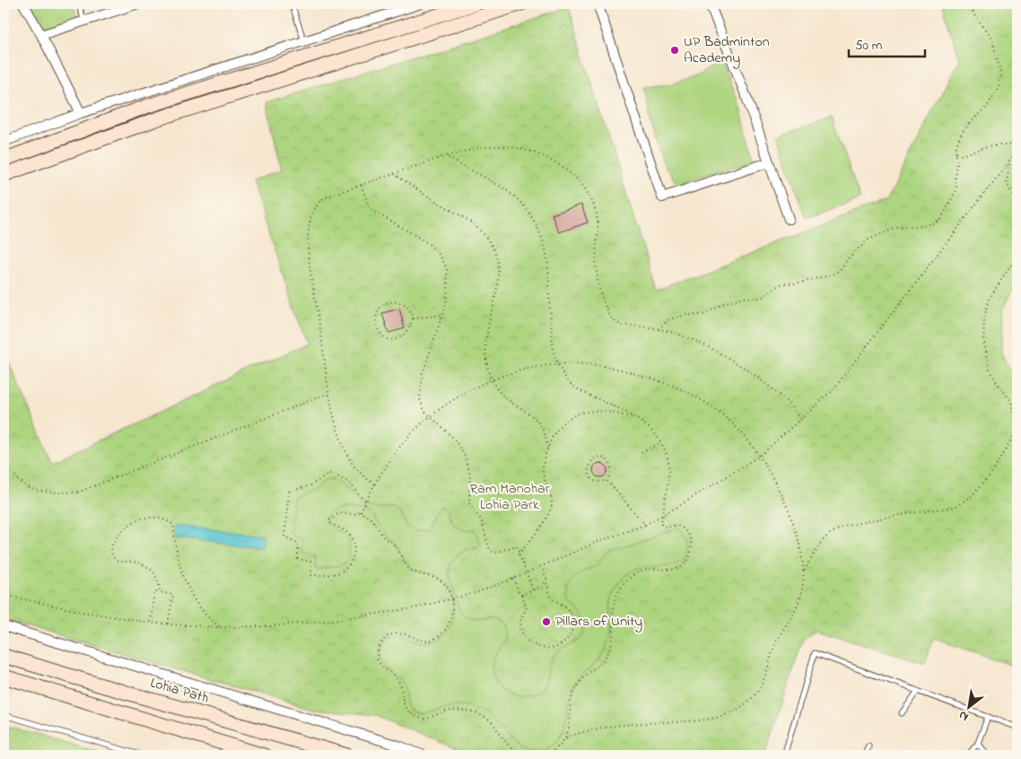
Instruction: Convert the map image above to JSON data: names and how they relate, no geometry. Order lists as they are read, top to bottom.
{
  "streets": {
    "street": ["Lohia Path"]
  },
  "parks": ["Ram Manohar Lohia Park"],
  "places": ["UP Badminton Academy", "Pillars of Unity"],
  "scale_bar": "50 m",
  "north": "bottom left"
}
